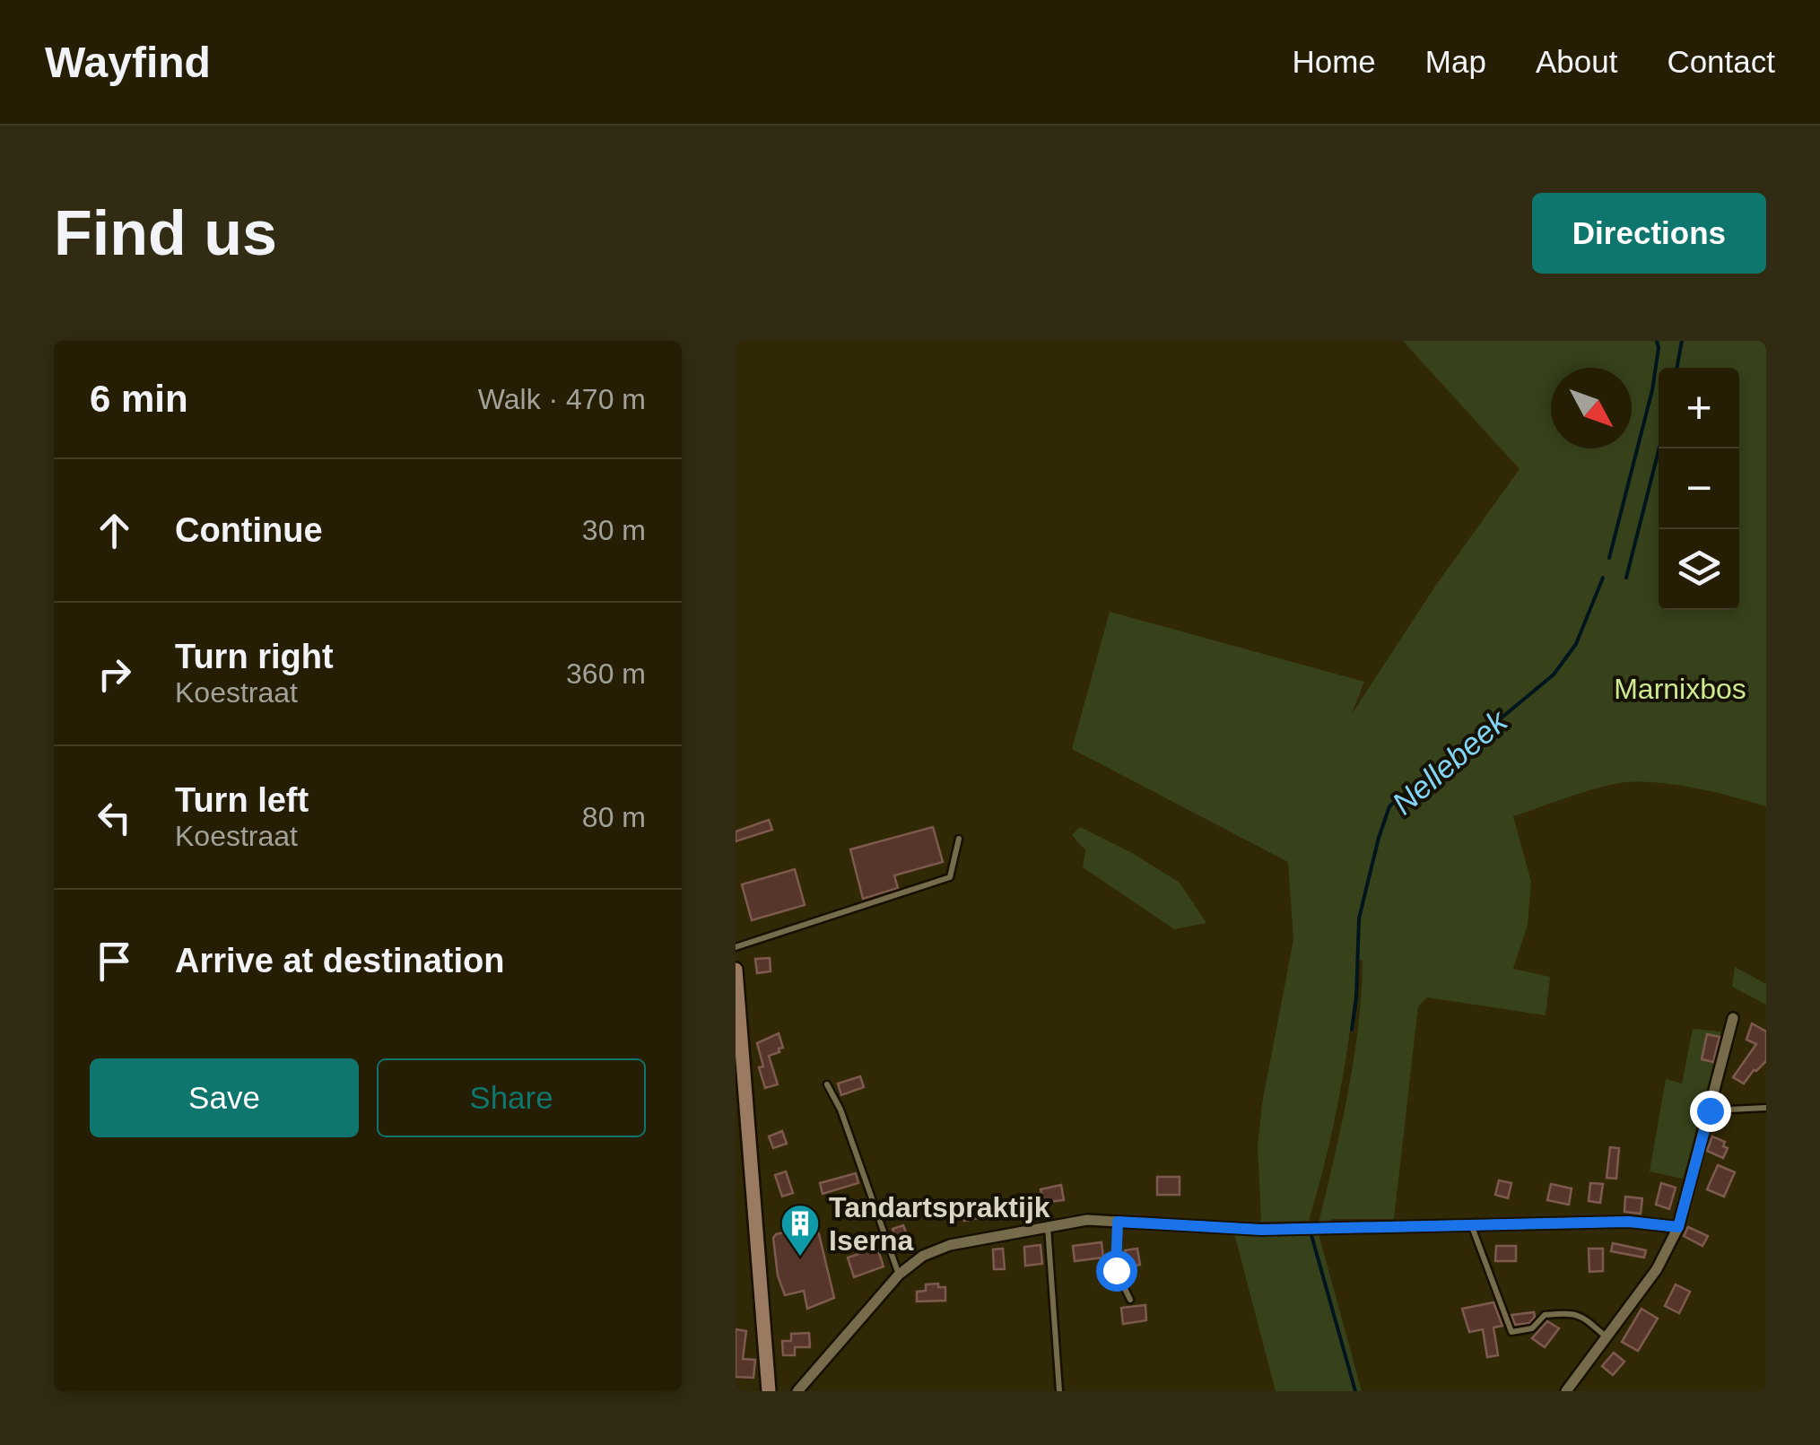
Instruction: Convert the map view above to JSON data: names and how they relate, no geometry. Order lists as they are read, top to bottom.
{
  "water": ["Nellebeek"],
  "parks": ["Marnixbos"],
  "places": {
    "building": ["Tandartspraktijk Iserna"]
  },
  "north": "bottom right",
  "page": {
    "header": "Wayfind",
    "nav": [
      "Home",
      "Map",
      "About",
      "Contact"
    ],
    "buttons": [
      "Directions",
      ["Save", "Share"]
    ],
    "title": "Find us",
    "heading": ["6 min", "Walk · 470 m"],
    "map_buttons": ["+", "−"],
    "list": [
      ["Continue", "30 m"],
      ["Turn right", "Koestraat", "360 m"],
      ["Turn left", "Koestraat", "80 m"],
      "Arrive at destination"
    ]
  }
}
